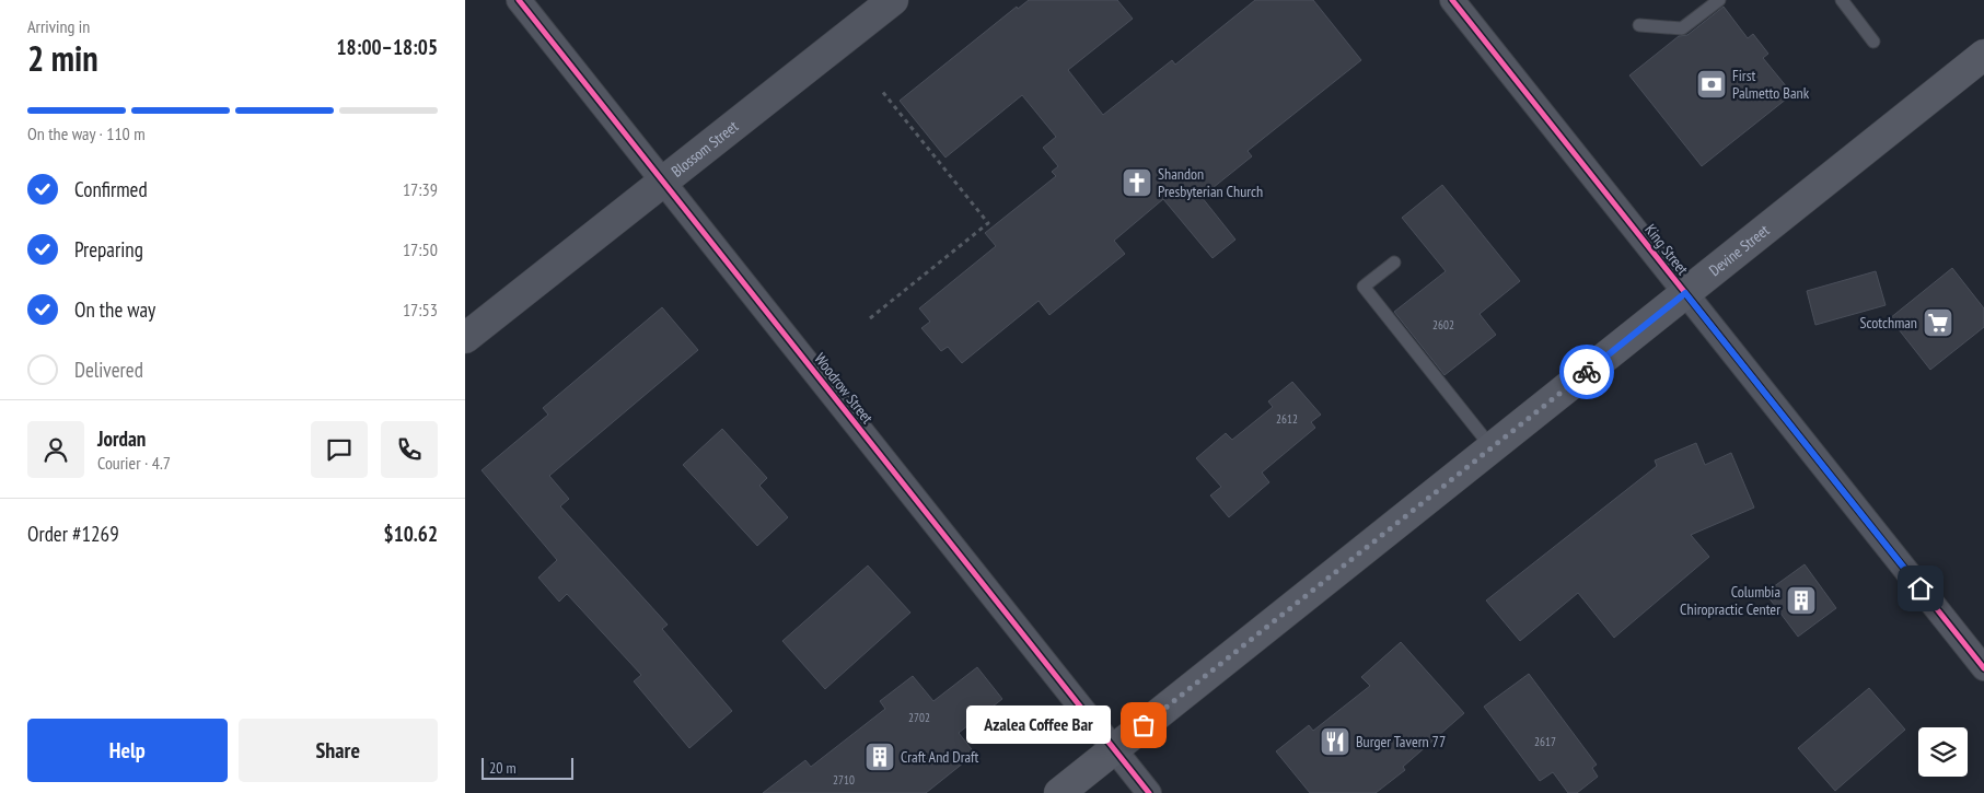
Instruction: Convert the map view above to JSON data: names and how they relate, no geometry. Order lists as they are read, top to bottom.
{
  "streets": {
    "main road": ["Devine Street"],
    "street": ["Blossom Street", "King Street", "Woodrow Street"]
  },
  "crossings": [
    ["Blossom Street", "Woodrow Street"],
    ["King Street", "Devine Street"],
    ["Devine Street", "Woodrow Street"]
  ],
  "places": {
    "bank": ["First Palmetto Bank"],
    "church": ["Shandon Presbyterian Church"],
    "supermarket": ["Scotchman"],
    "building": ["Columbia Chiropractic Center", "Craft And Draft"],
    "other": ["Azalea Coffee Bar"],
    "restaurant": ["Burger Tavern 77"]
  },
  "house_numbers": [
    "2602",
    "2612",
    "2702",
    "2617",
    "2710"
  ],
  "scale_bar": "20 m",
  "page": {
    "heading": ["2 min", "Arriving in", "18:00–18:05"],
    "panel": [
      "Jordan",
      "Courier · 4.7",
      "Order #1269",
      "$10.62"
    ],
    "bar": "On the way · 110 m",
    "list": [
      ["Confirmed", "17:39"],
      ["Preparing", "17:50"],
      ["On the way", "17:53"],
      "Delivered"
    ],
    "bubble": "Azalea Coffee Bar",
    "buttons": ["Help", "Share"],
    "scale": "20 m"
  }
}
